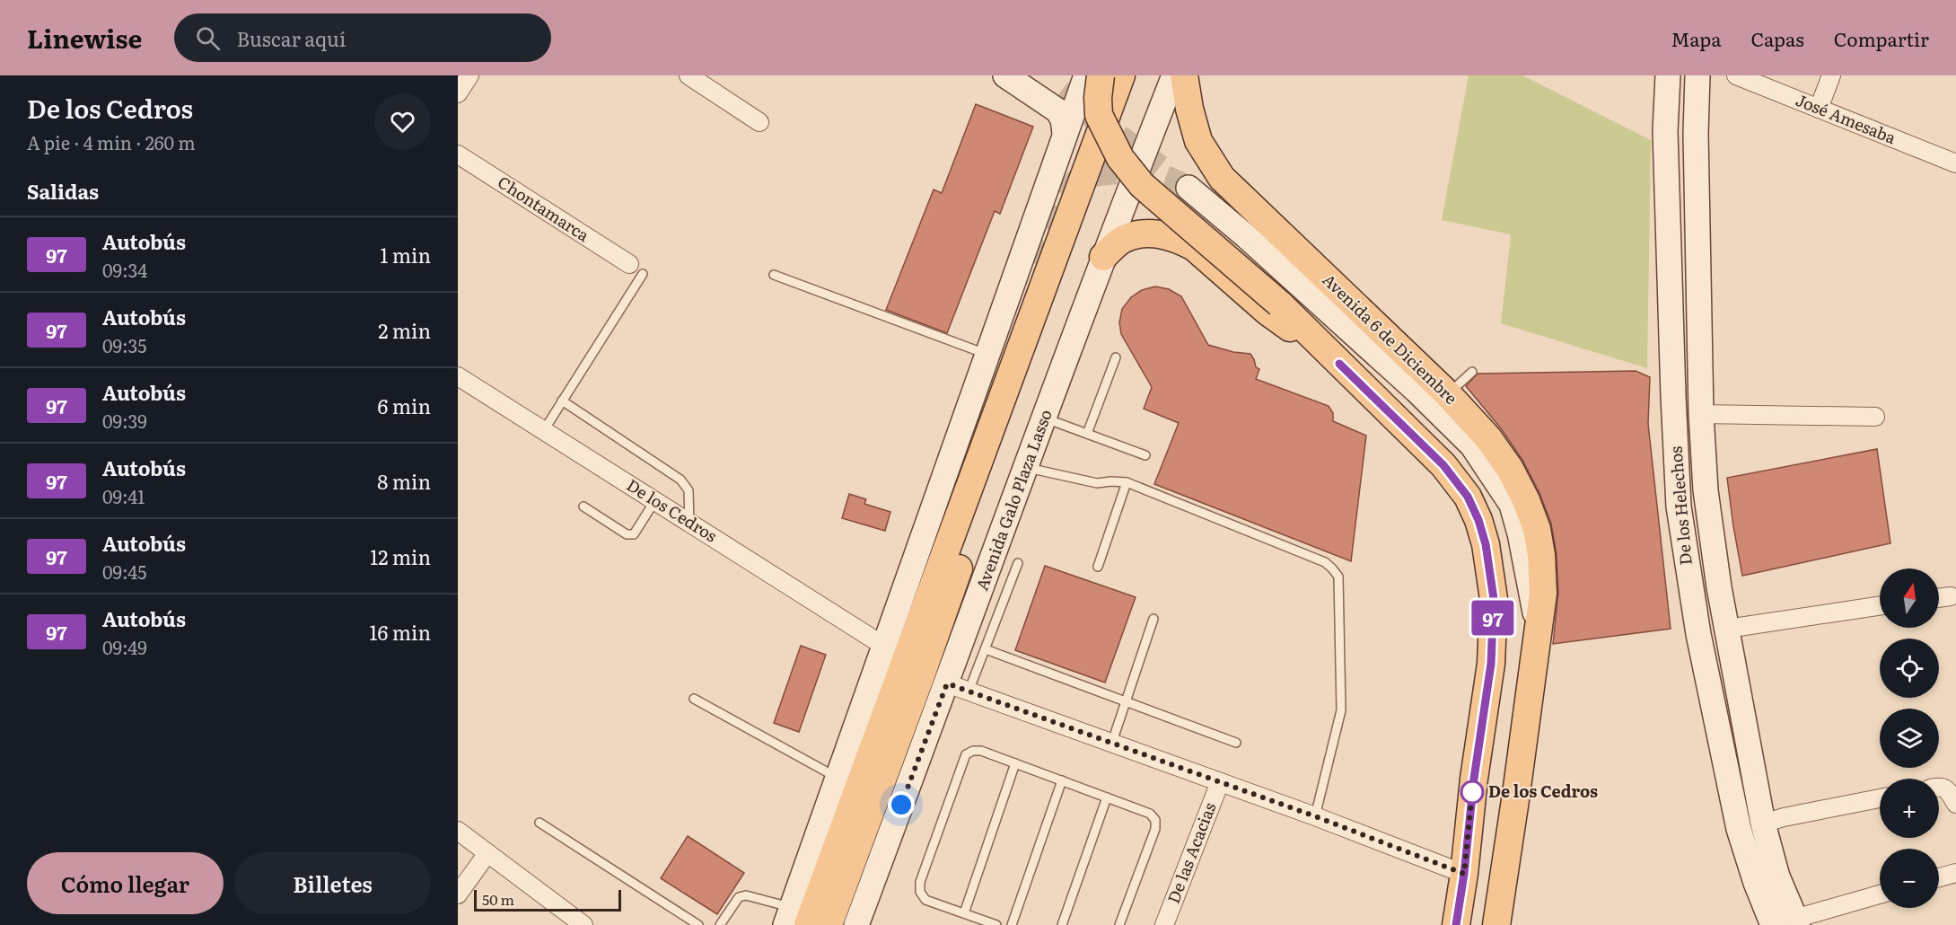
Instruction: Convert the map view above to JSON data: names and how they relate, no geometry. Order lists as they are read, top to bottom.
{
  "streets": {
    "main road": ["Avenida 6 de Diciembre", "Avenida Galo Plaza Lasso", "De los Helechos"],
    "street": [
      "José Amesaba",
      "Chontamarca",
      "De los Cedros",
      "De las Acacias"
    ]
  },
  "places": ["De los Cedros"],
  "lines": ["bus line 97"],
  "scale_bar": "50 m",
  "north": "top",
  "page": {
    "header": "Linewise",
    "search": "Buscar aquí",
    "nav": ["Mapa", "Capas", "Compartir"],
    "heading": [
      ["De los Cedros", "A pie · 4 min · 260 m"],
      "Salidas"
    ],
    "on_map": "97",
    "list": [
      {
        "mark": "97",
        "name": "Autobús",
        "note": "09:34",
        "value": "1 min"
      },
      {
        "mark": "97",
        "name": "Autobús",
        "note": "09:35",
        "value": "2 min"
      },
      {
        "mark": "97",
        "name": "Autobús",
        "note": "09:39",
        "value": "6 min"
      },
      {
        "mark": "97",
        "name": "Autobús",
        "note": "09:41",
        "value": "8 min"
      },
      {
        "mark": "97",
        "name": "Autobús",
        "note": "09:45",
        "value": "12 min"
      },
      {
        "mark": "97",
        "name": "Autobús",
        "note": "09:49",
        "value": "16 min"
      }
    ],
    "map_buttons": ["+", "−"],
    "buttons": ["Cómo llegar", "Billetes"],
    "scale": "50 m"
  }
}
